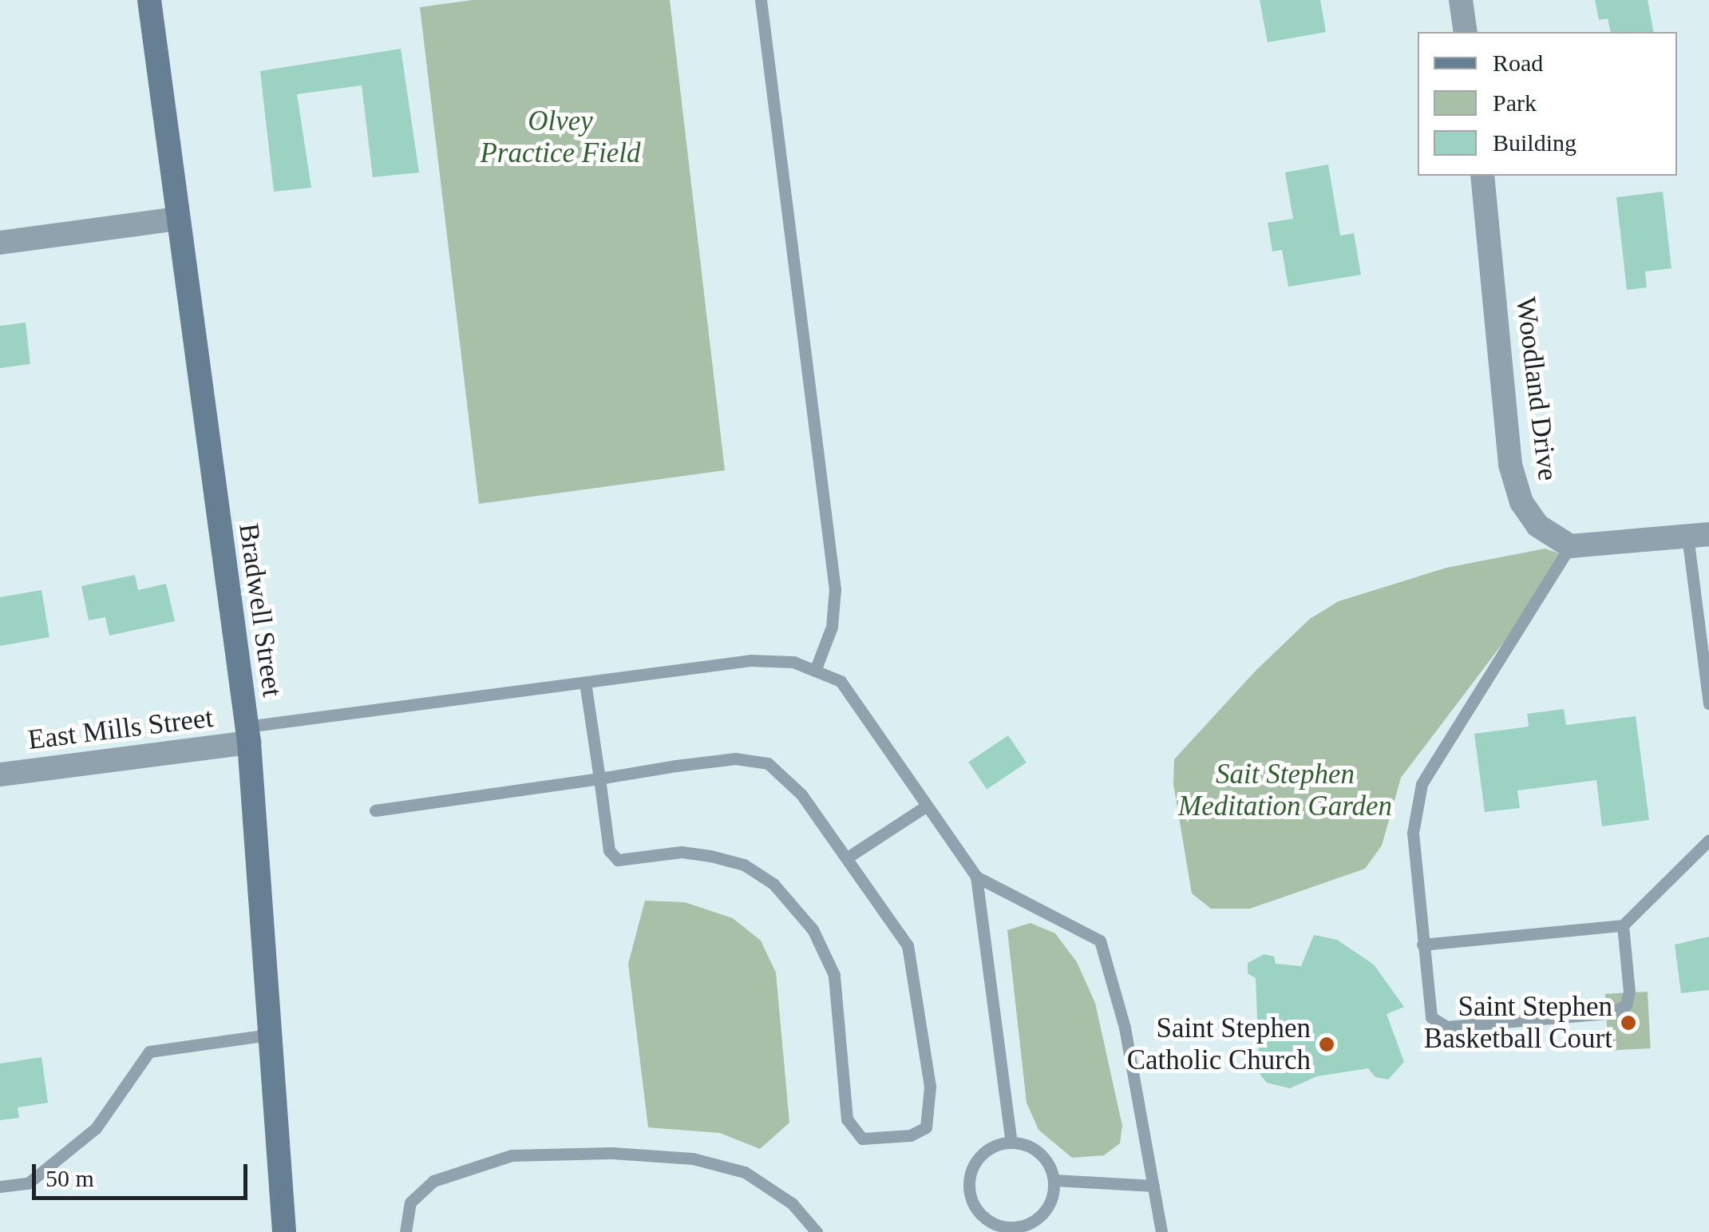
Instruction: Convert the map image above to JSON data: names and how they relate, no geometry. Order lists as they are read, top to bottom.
{
  "streets": {
    "street": ["Woodland Drive", "Bradwell Street", "East Mills Street"]
  },
  "crossings": [
    ["Bradwell Street", "East Mills Street"]
  ],
  "parks": ["Olvey Practice Field", "Sait Stephen Meditation Garden"],
  "places": ["Saint Stephen Basketball Court", "Saint Stephen Catholic Church"],
  "legend": ["Road", "Park", "Building"],
  "scale_bar": "50 m"
}
